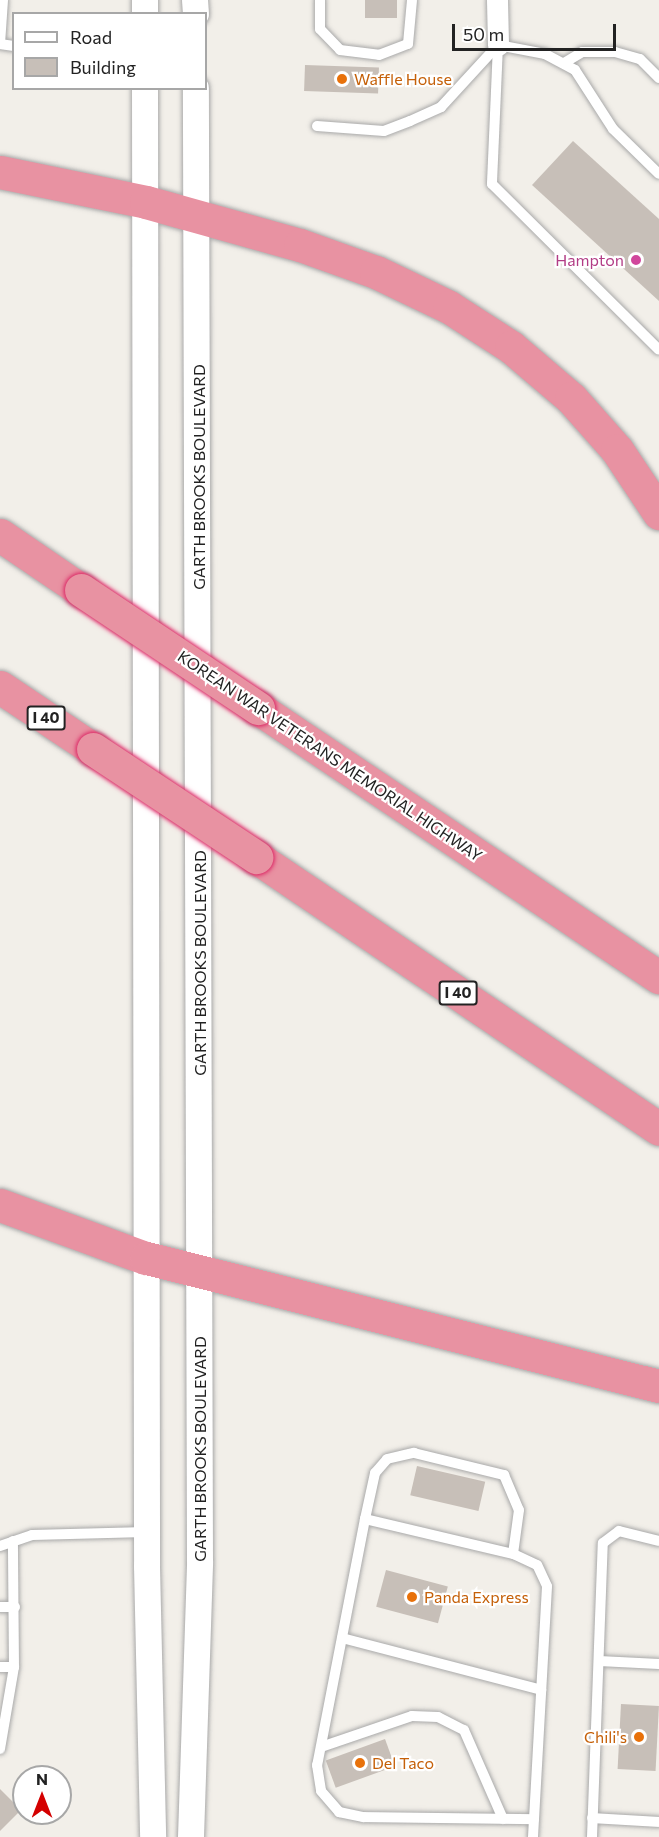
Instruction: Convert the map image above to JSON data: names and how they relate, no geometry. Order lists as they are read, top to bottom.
{
  "streets": {
    "highway": ["I 40", "KOREAN WAR VETERANS MEMORIAL HIGHWAY"],
    "street": ["GARTH BROOKS BOULEVARD"]
  },
  "places": [
    "Waffle House",
    "Hampton",
    "Panda Express",
    "Chili's",
    "Del Taco"
  ],
  "legend": ["Road", "Building"],
  "scale_bar": "50 m",
  "north": "top"
}
